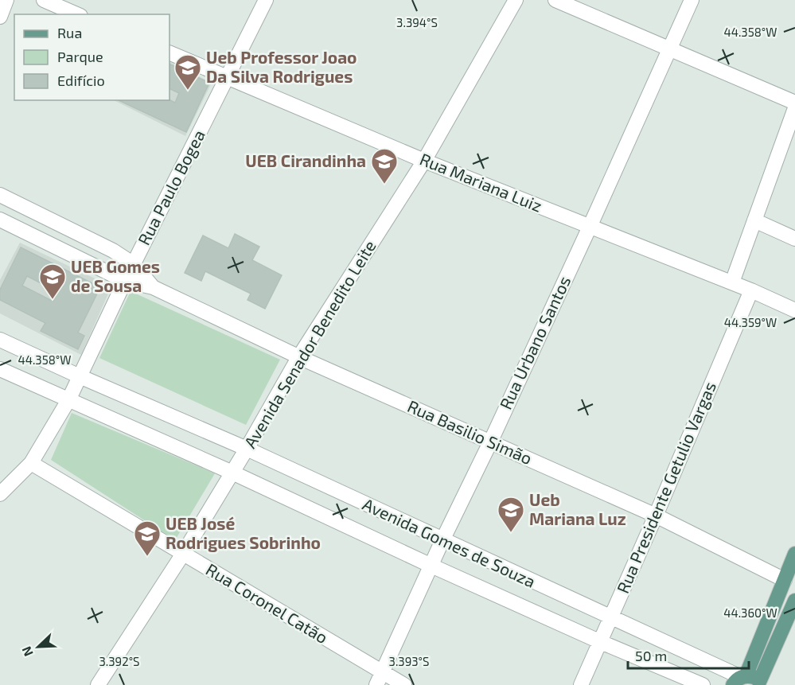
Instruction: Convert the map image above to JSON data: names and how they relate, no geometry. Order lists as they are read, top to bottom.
{
  "streets": {
    "street": [
      "Rua Mariana Luiz",
      "Rua Paulo Bogea",
      "Rua Urbano Santos",
      "Avenida Senador Benedito Leite",
      "Rua Basilio Simão",
      "Rua Presidente Getulio Vargas",
      "Avenida Gomes de Souza",
      "Rua Coronel Catão"
    ]
  },
  "crossings": [
    ["Rua Mariana Luiz", "Rua Paulo Bogea"],
    ["Rua Mariana Luiz", "Rua Urbano Santos"],
    ["Rua Mariana Luiz", "Avenida Senador Benedito Leite"],
    ["Rua Mariana Luiz", "Rua Presidente Getulio Vargas"],
    ["Rua Paulo Bogea", "Rua Basilio Simão"],
    ["Rua Paulo Bogea", "Avenida Gomes de Souza"],
    ["Rua Paulo Bogea", "Rua Coronel Catão"],
    ["Rua Urbano Santos", "Rua Basilio Simão"],
    ["Rua Urbano Santos", "Avenida Gomes de Souza"],
    ["Rua Urbano Santos", "Rua Coronel Catão"],
    ["Avenida Senador Benedito Leite", "Rua Basilio Simão"],
    ["Avenida Senador Benedito Leite", "Avenida Gomes de Souza"],
    ["Avenida Senador Benedito Leite", "Rua Coronel Catão"],
    ["Rua Basilio Simão", "Rua Presidente Getulio Vargas"],
    ["Rua Presidente Getulio Vargas", "Avenida Gomes de Souza"]
  ],
  "places": {
    "school or university": [
      "Ueb Professor Joao Da Silva Rodrigues",
      "UEB Cirandinha",
      "UEB Gomes de Sousa",
      "Ueb Mariana Luz",
      "UEB José Rodrigues Sobrinho"
    ]
  },
  "legend": ["Rua", "Parque", "Edifício"],
  "scale_bar": "50 m",
  "north": "bottom left",
  "coordinates": [
    "3.394°S",
    "44.358°W",
    "44.359°W",
    "44.360°W",
    "3.392°S",
    "3.393°S"
  ]
}
